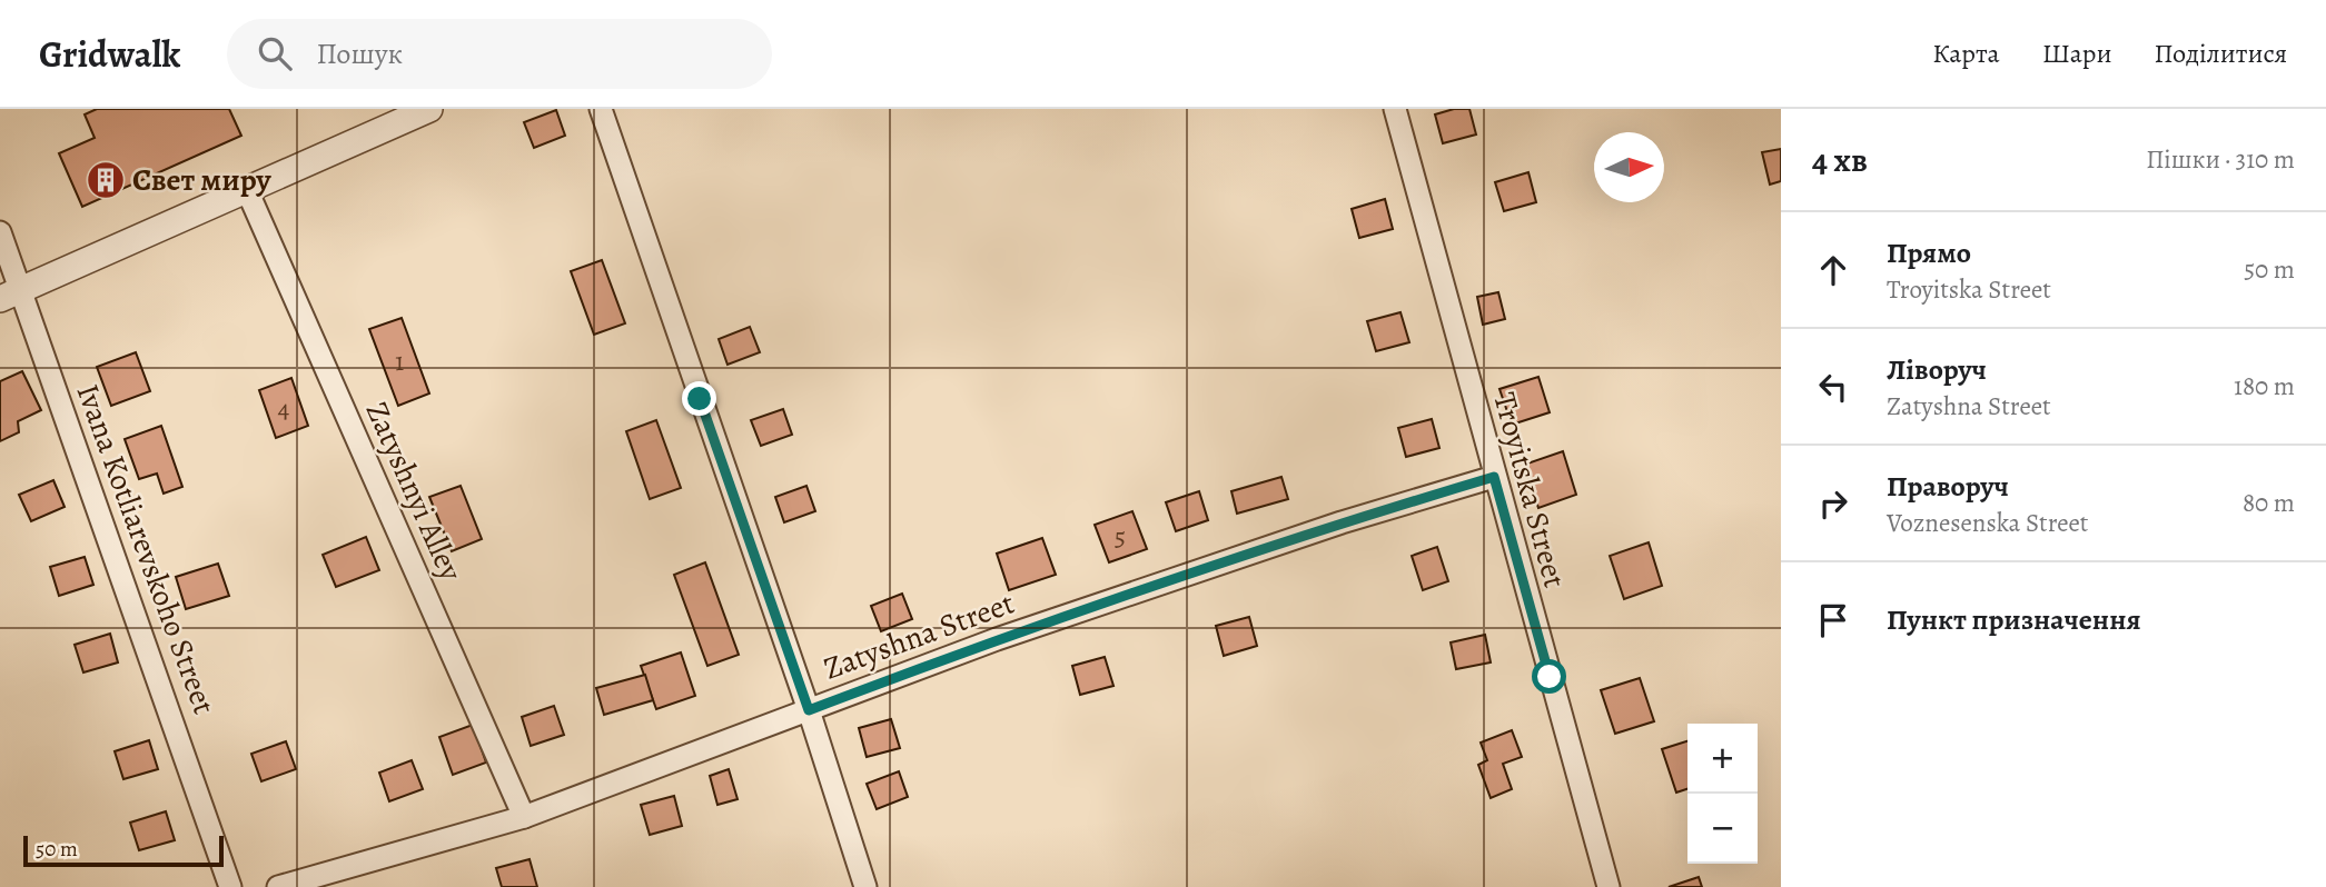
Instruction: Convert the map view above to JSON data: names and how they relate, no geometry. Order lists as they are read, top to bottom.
{
  "streets": {
    "street": [
      "Troyitska Street",
      "Zatyshnyi Alley",
      "Ivana Kotliarevskoho Street",
      "Zatyshna Street"
    ]
  },
  "crossings": [
    ["Troyitska Street", "Zatyshna Street"],
    ["Zatyshnyi Alley", "Zatyshna Street"]
  ],
  "places": {
    "building": ["Свет миру"]
  },
  "house_numbers": ["1", "4", "5"],
  "scale_bar": "50 m",
  "north": "right",
  "page": {
    "header": "Gridwalk",
    "search": "Пошук",
    "nav": ["Карта", "Шари", "Поділитися"],
    "heading": ["4 хв", "Пішки · 310 m"],
    "list": [
      ["Прямо", "Troyitska Street", "50 m"],
      ["Ліворуч", "Zatyshna Street", "180 m"],
      ["Праворуч", "Voznesenska Street", "80 m"],
      "Пункт призначення"
    ],
    "map_buttons": ["+", "−"],
    "scale": "50 m"
  }
}
